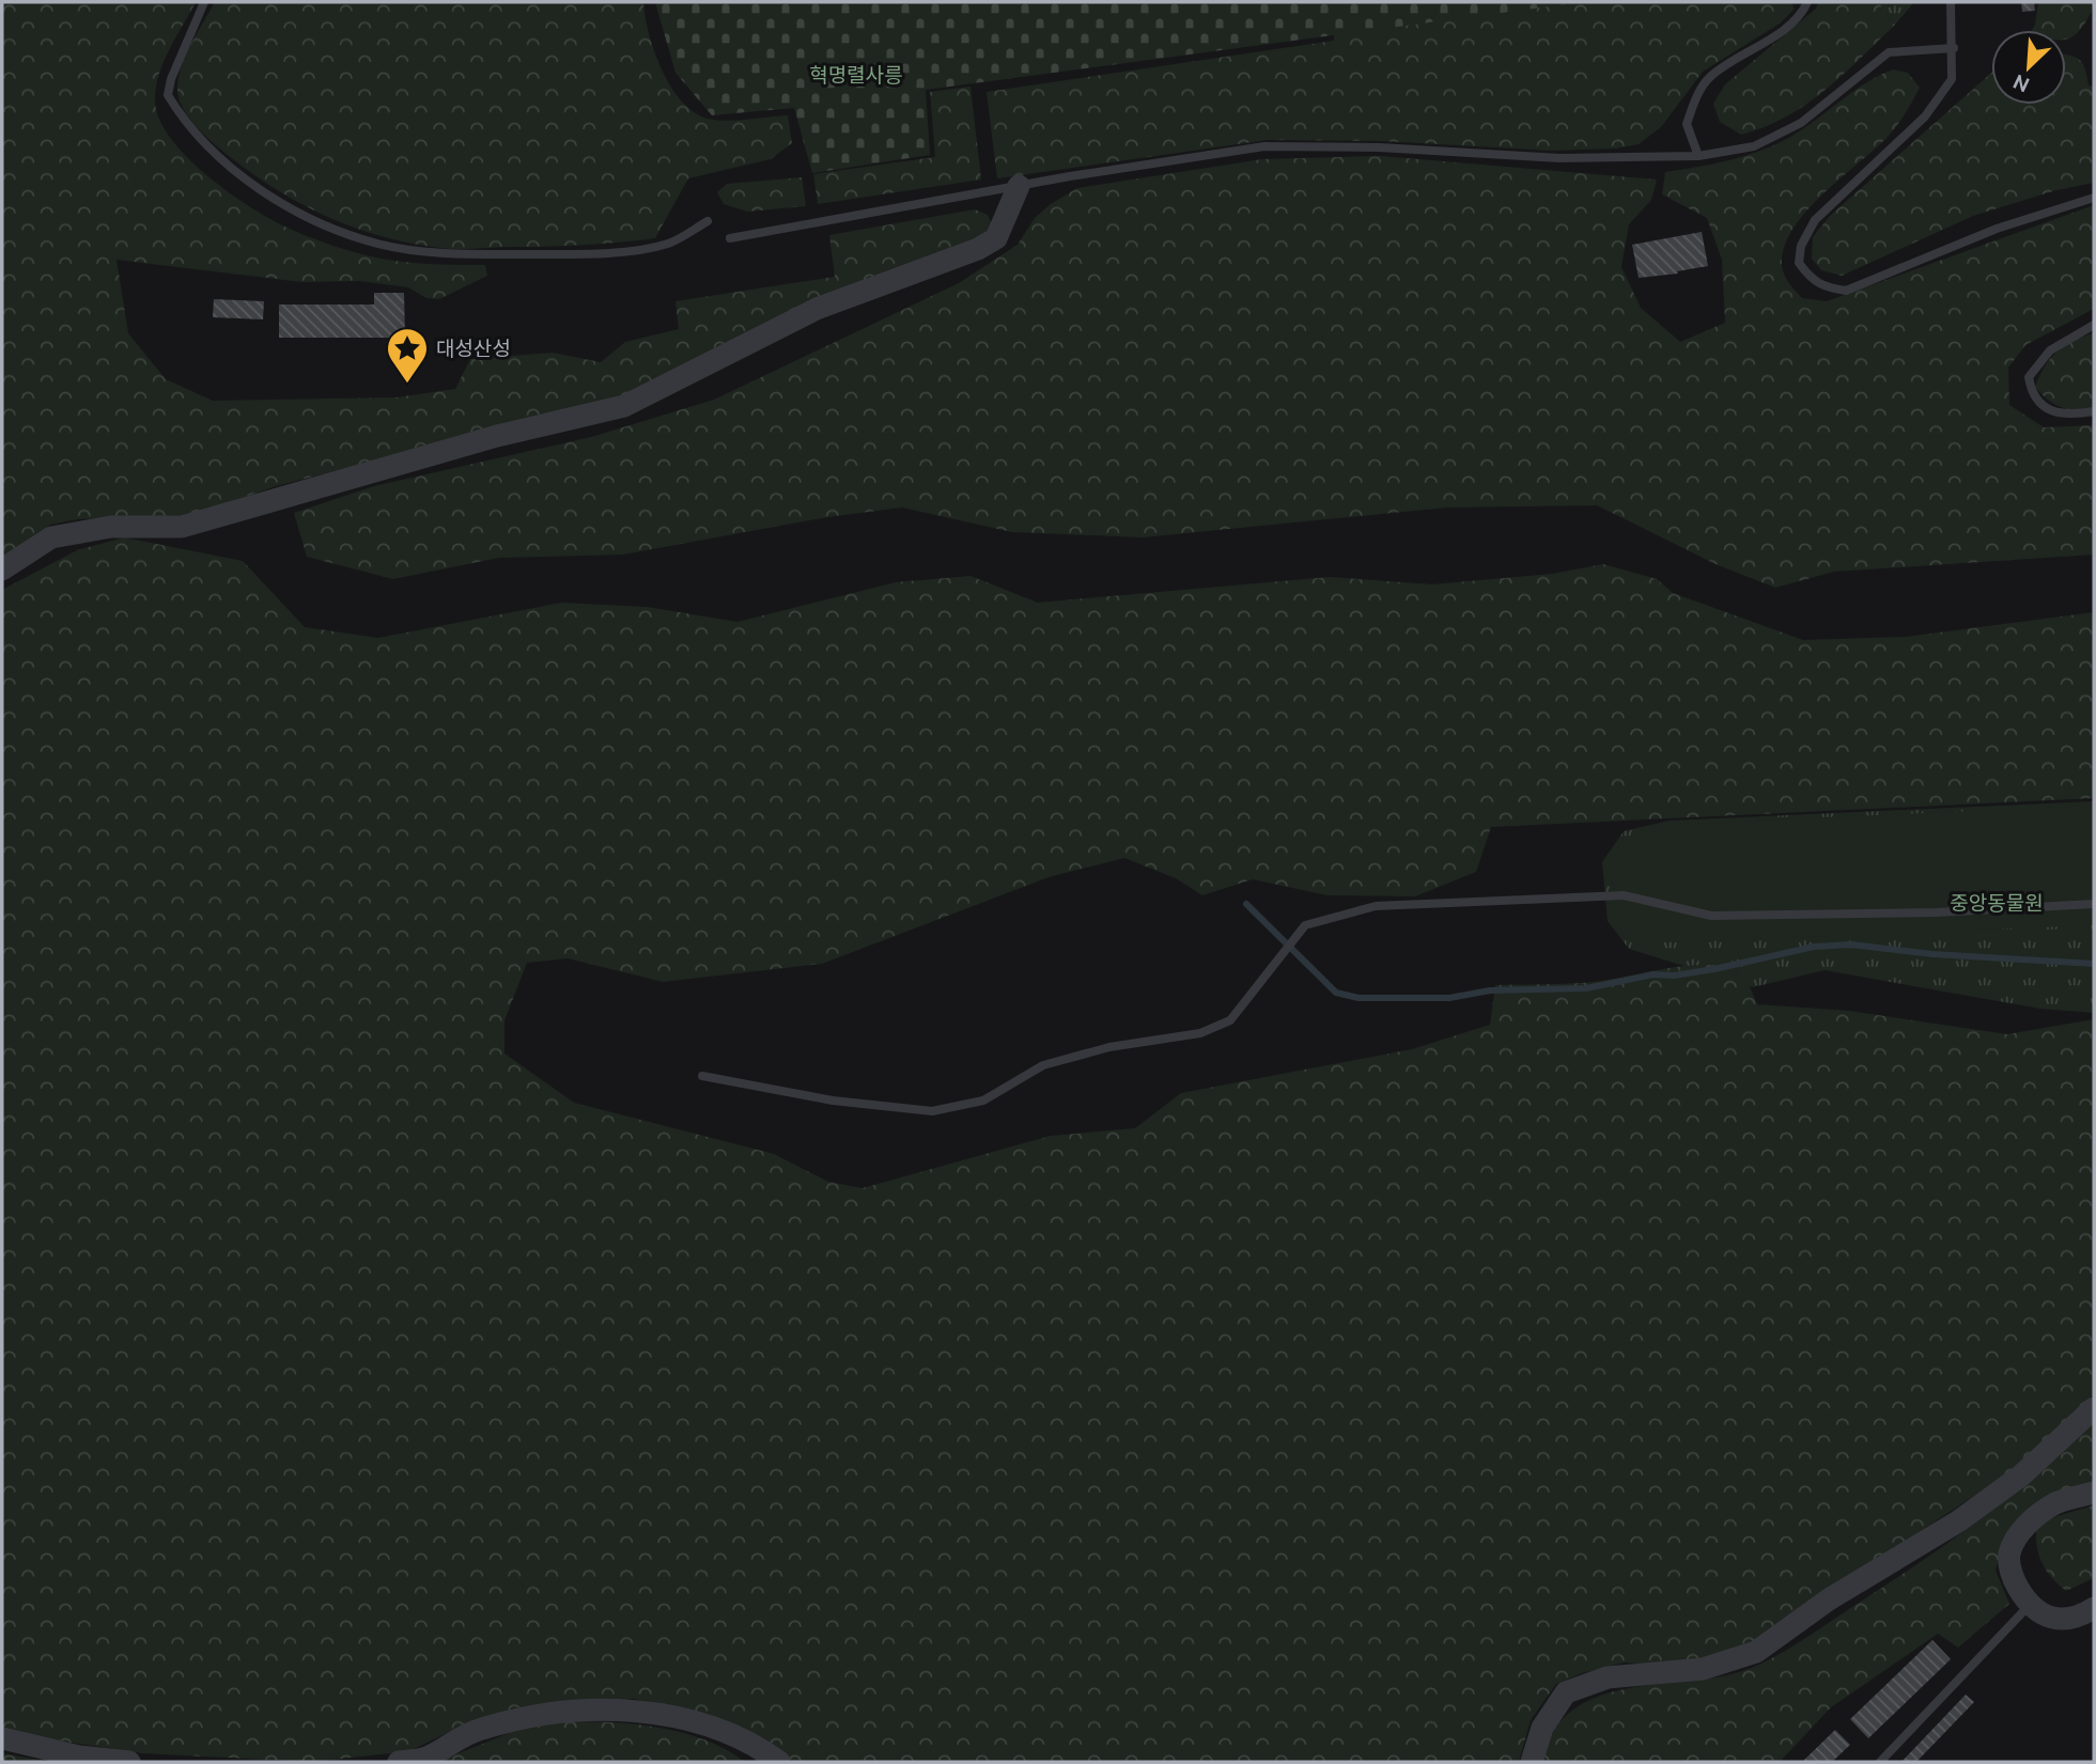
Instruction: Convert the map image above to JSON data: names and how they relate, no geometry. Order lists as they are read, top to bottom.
{
  "parks": ["혁명렬사릉", "중앙동물원"],
  "places": {
    "place": ["대성산성"]
  },
  "north": "bottom left"
}
